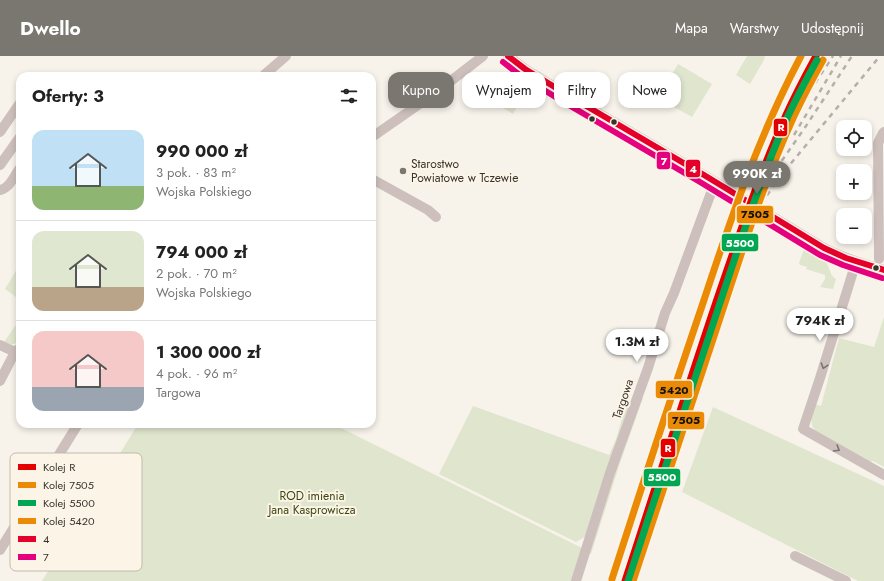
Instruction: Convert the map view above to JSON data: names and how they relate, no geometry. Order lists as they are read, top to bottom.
{
  "streets": {
    "street": ["Targowa"]
  },
  "parks": ["ROD imienia Jana Kasprowicza"],
  "places": ["Starostwo Powiatowe w Tczewie"],
  "lines": [
    "rail line R",
    "rail line 5420",
    "transit line 4",
    "rail line 7505",
    "rail line 5500",
    "transit line 7"
  ],
  "legend": [
    "Kolej R",
    "Kolej 7505",
    "Kolej 5500",
    "Kolej 5420",
    "4",
    "7"
  ],
  "page": {
    "header": "Dwello",
    "nav": ["Mapa", "Warstwy", "Udostępnij"],
    "chip": [
      "Kupno",
      "Wynajem",
      "Filtry",
      "Nowe"
    ],
    "heading": "Oferty: 3",
    "map_buttons": ["+", "−"],
    "list": [
      {
        "name": "990 000 zł",
        "note": "3 pok. · 83 m² · Wojska Polskiego"
      },
      {
        "name": "794 000 zł",
        "note": "2 pok. · 70 m² · Wojska Polskiego"
      },
      {
        "name": "1 300 000 zł",
        "note": "4 pok. · 96 m² · Targowa"
      }
    ],
    "price": ["990K zł", "794K zł", "1.3M zł"]
  }
}
